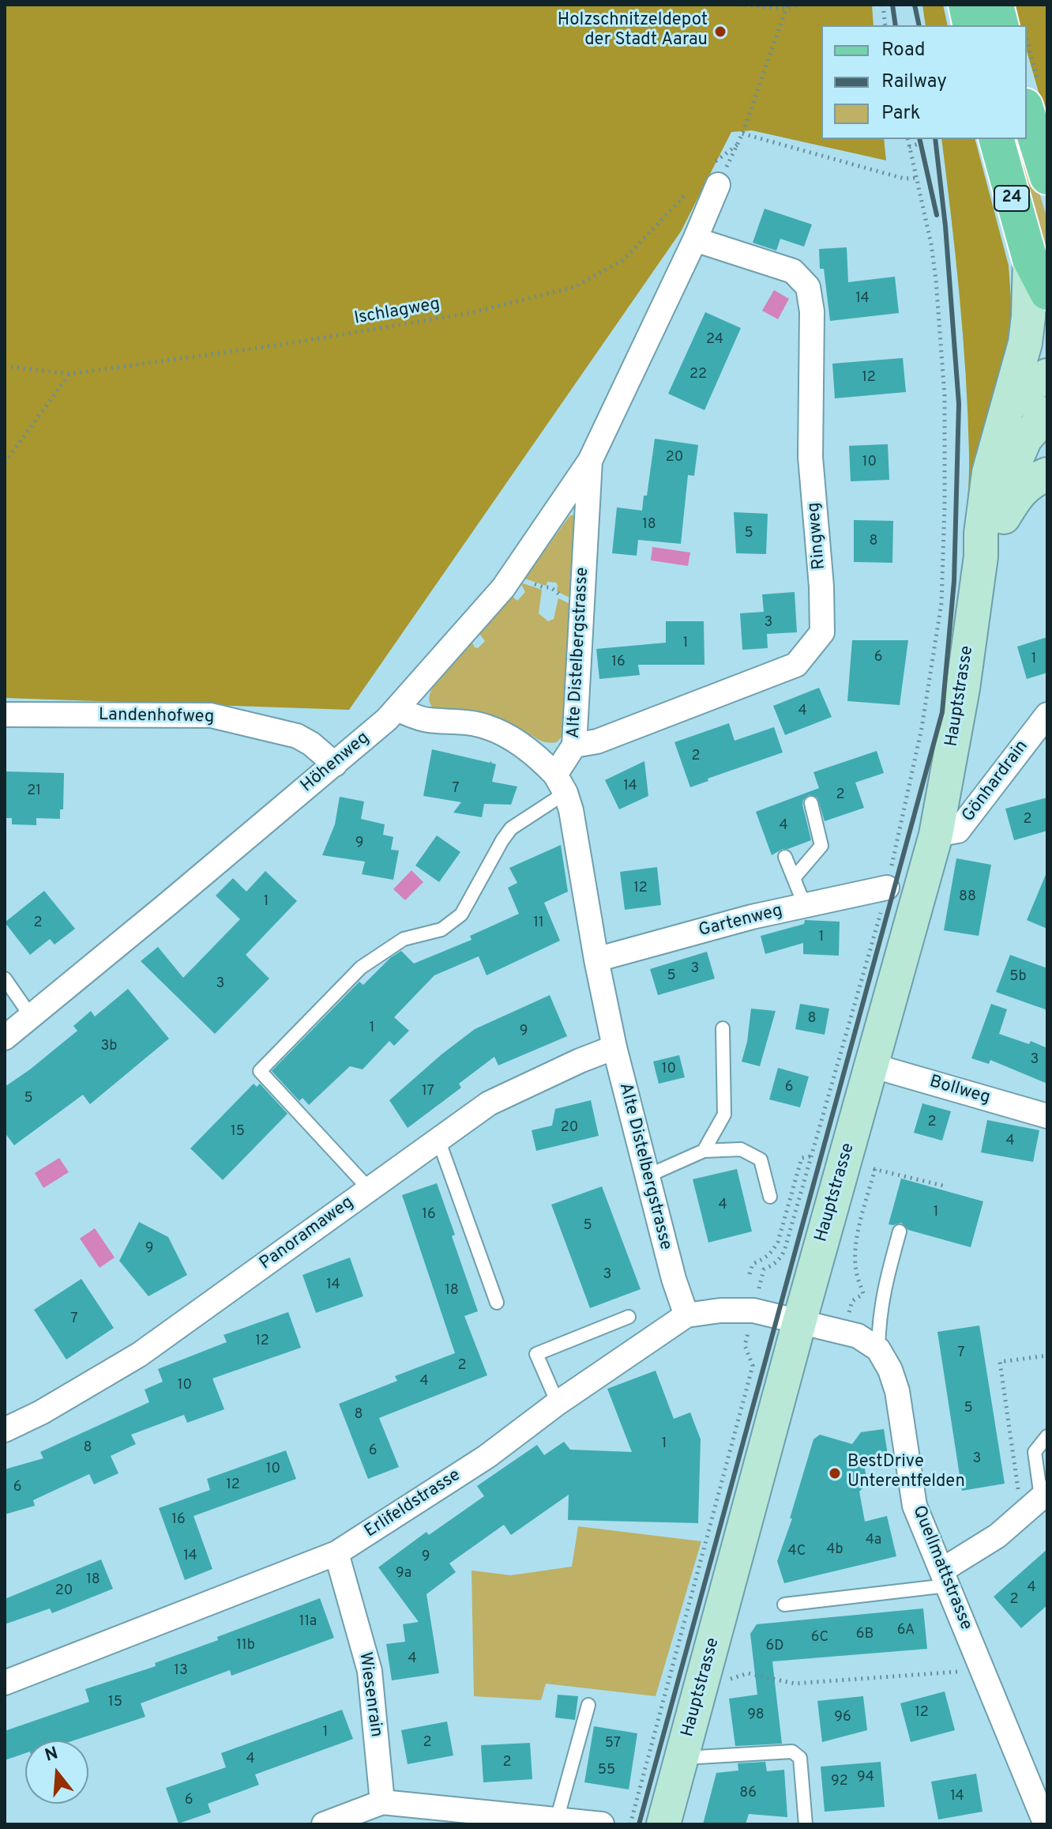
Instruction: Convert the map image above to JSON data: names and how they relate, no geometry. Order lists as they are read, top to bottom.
{
  "streets": {
    "main road": ["24", "Hauptstrasse"],
    "street": [
      "Ringweg",
      "Alte Distelbergstrasse",
      "Landenhofweg",
      "Höhenweg",
      "Gönhardrain",
      "Gartenweg",
      "Bollweg",
      "Panoramaweg",
      "Erlifeldstrasse",
      "Quellmattstrasse",
      "Wiesenrain"
    ],
    "path": ["Ischlagweg"]
  },
  "crossings": [
    ["Ringweg", "Alte Distelbergstrasse"],
    ["Alte Distelbergstrasse", "Höhenweg"],
    ["Alte Distelbergstrasse", "Gartenweg"],
    ["Alte Distelbergstrasse", "Panoramaweg"],
    ["Alte Distelbergstrasse", "Erlifeldstrasse"],
    ["Hauptstrasse", "Gönhardrain"],
    ["Hauptstrasse", "Bollweg"],
    ["Hauptstrasse", "Erlifeldstrasse"],
    ["Landenhofweg", "Höhenweg"],
    ["Erlifeldstrasse", "Wiesenrain"]
  ],
  "places": ["Holzschnitzeldepot der Stadt Aarau", "BestDrive Unterentfelden"],
  "house_numbers": [
    "14",
    "24",
    "22",
    "12",
    "20",
    "10",
    "18",
    "5",
    "8",
    "3",
    "1",
    "6",
    "1",
    "16",
    "4",
    "2",
    "14",
    "7",
    "21",
    "2",
    "2",
    "4",
    "9",
    "12",
    "88",
    "1",
    "2",
    "11",
    "1",
    "3",
    "5",
    "5b",
    "3",
    "8",
    "1",
    "9",
    "3b",
    "3",
    "10",
    "6",
    "17",
    "5",
    "2",
    "20",
    "15",
    "4",
    "4",
    "1",
    "16",
    "5",
    "9",
    "3",
    "14",
    "18",
    "7",
    "12",
    "7",
    "2",
    "4",
    "10",
    "5",
    "8",
    "1",
    "8",
    "6",
    "3",
    "10",
    "12",
    "6",
    "16",
    "4a",
    "4b",
    "4C",
    "14",
    "9",
    "9a",
    "18",
    "4",
    "20",
    "2",
    "11a",
    "6A",
    "6B",
    "6C",
    "11b",
    "6D",
    "4",
    "13",
    "15",
    "12",
    "98",
    "96",
    "1",
    "2",
    "57",
    "4",
    "2",
    "55",
    "94",
    "92",
    "86",
    "14",
    "6"
  ],
  "legend": ["Road", "Railway", "Park"],
  "north": "top"
}
